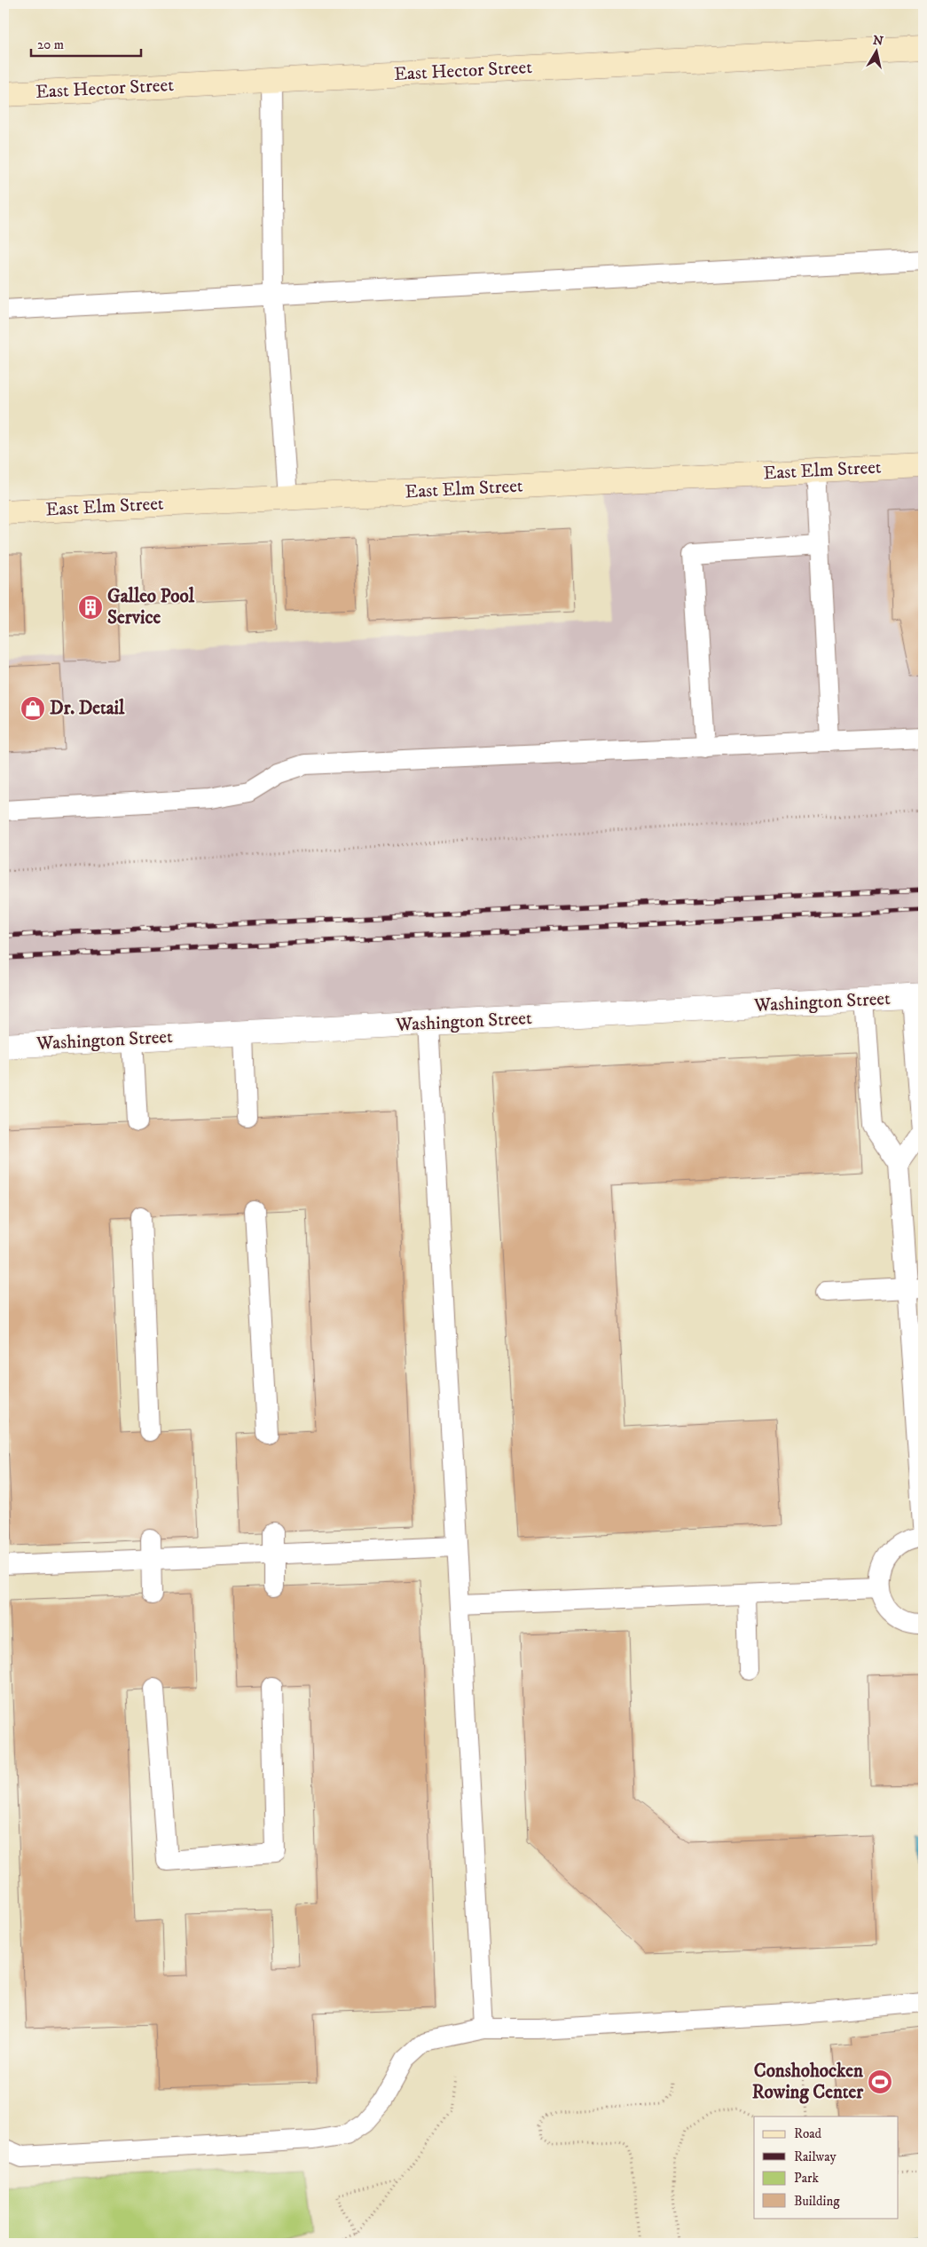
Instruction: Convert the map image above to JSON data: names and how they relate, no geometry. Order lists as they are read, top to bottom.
{
  "streets": {
    "main road": ["East Hector Street", "East Elm Street"],
    "street": ["Washington Street"]
  },
  "places": {
    "building": ["Galleo Pool Service"],
    "shop": ["Dr. Detail"],
    "sports": ["Conshohocken Rowing Center"]
  },
  "legend": [
    "Road",
    "Railway",
    "Park",
    "Building"
  ],
  "scale_bar": "20 m",
  "north": "top"
}
